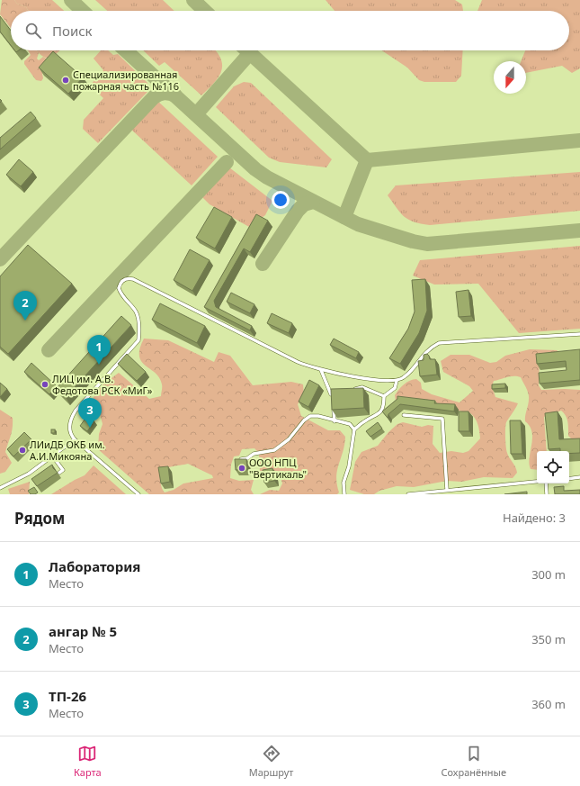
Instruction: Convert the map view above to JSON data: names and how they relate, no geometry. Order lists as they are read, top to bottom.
{
  "places": [
    "Специализированная пожарная часть №116",
    "ЛИЦ им. А.В. Федотова РСК «МиГ»",
    "ЛИиДБ ОКБ им. А.И.Микояна",
    "ООО НПЦ \"Вертикаль\""
  ],
  "north": "bottom",
  "page": {
    "search": "Поиск",
    "pins": ["2", "1", "3"],
    "heading": ["Рядом", "Найдено: 3"],
    "list": [
      {
        "mark": "1",
        "name": "Лаборатория",
        "note": "Место",
        "value": "300 m"
      },
      {
        "mark": "2",
        "name": "ангар № 5",
        "note": "Место",
        "value": "350 m"
      },
      {
        "mark": "3",
        "name": "ТП-26",
        "note": "Место",
        "value": "360 m"
      }
    ],
    "nav": ["Карта", "Маршрут", "Сохранённые"]
  }
}
